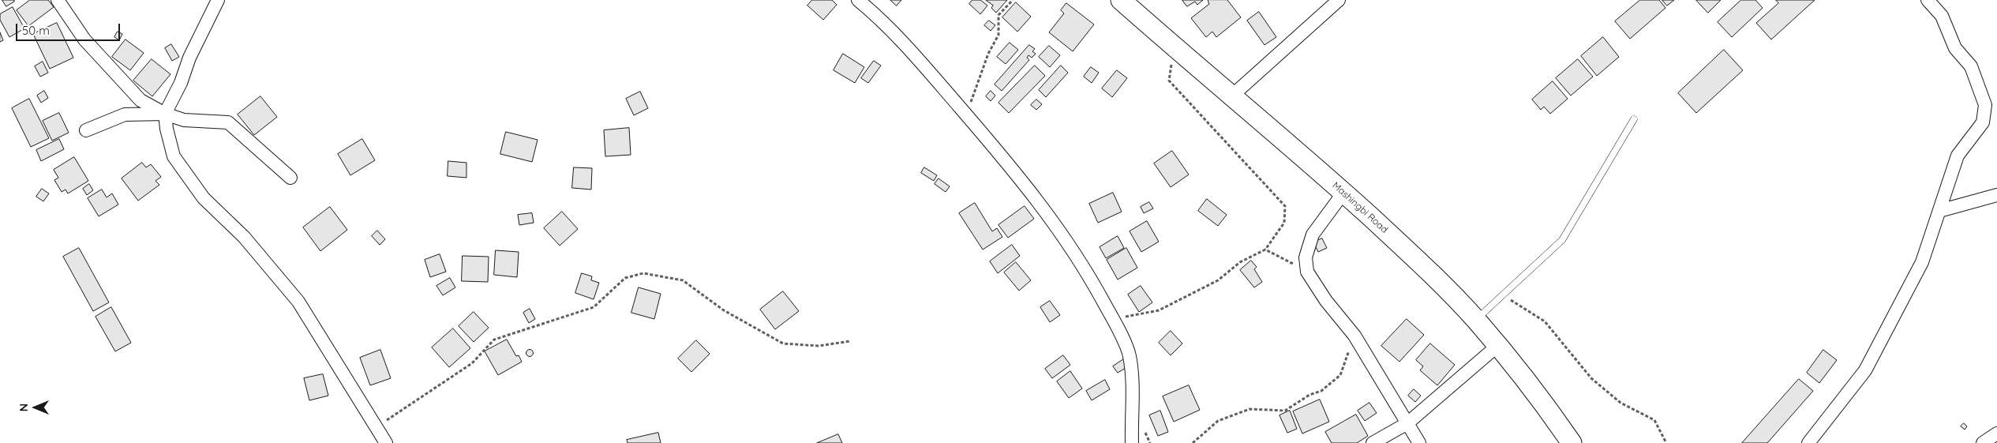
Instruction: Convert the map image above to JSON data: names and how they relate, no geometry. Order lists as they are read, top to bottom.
{
  "streets": {
    "main road": ["Mashingbi Road"]
  },
  "scale_bar": "50 m",
  "north": "left"
}
